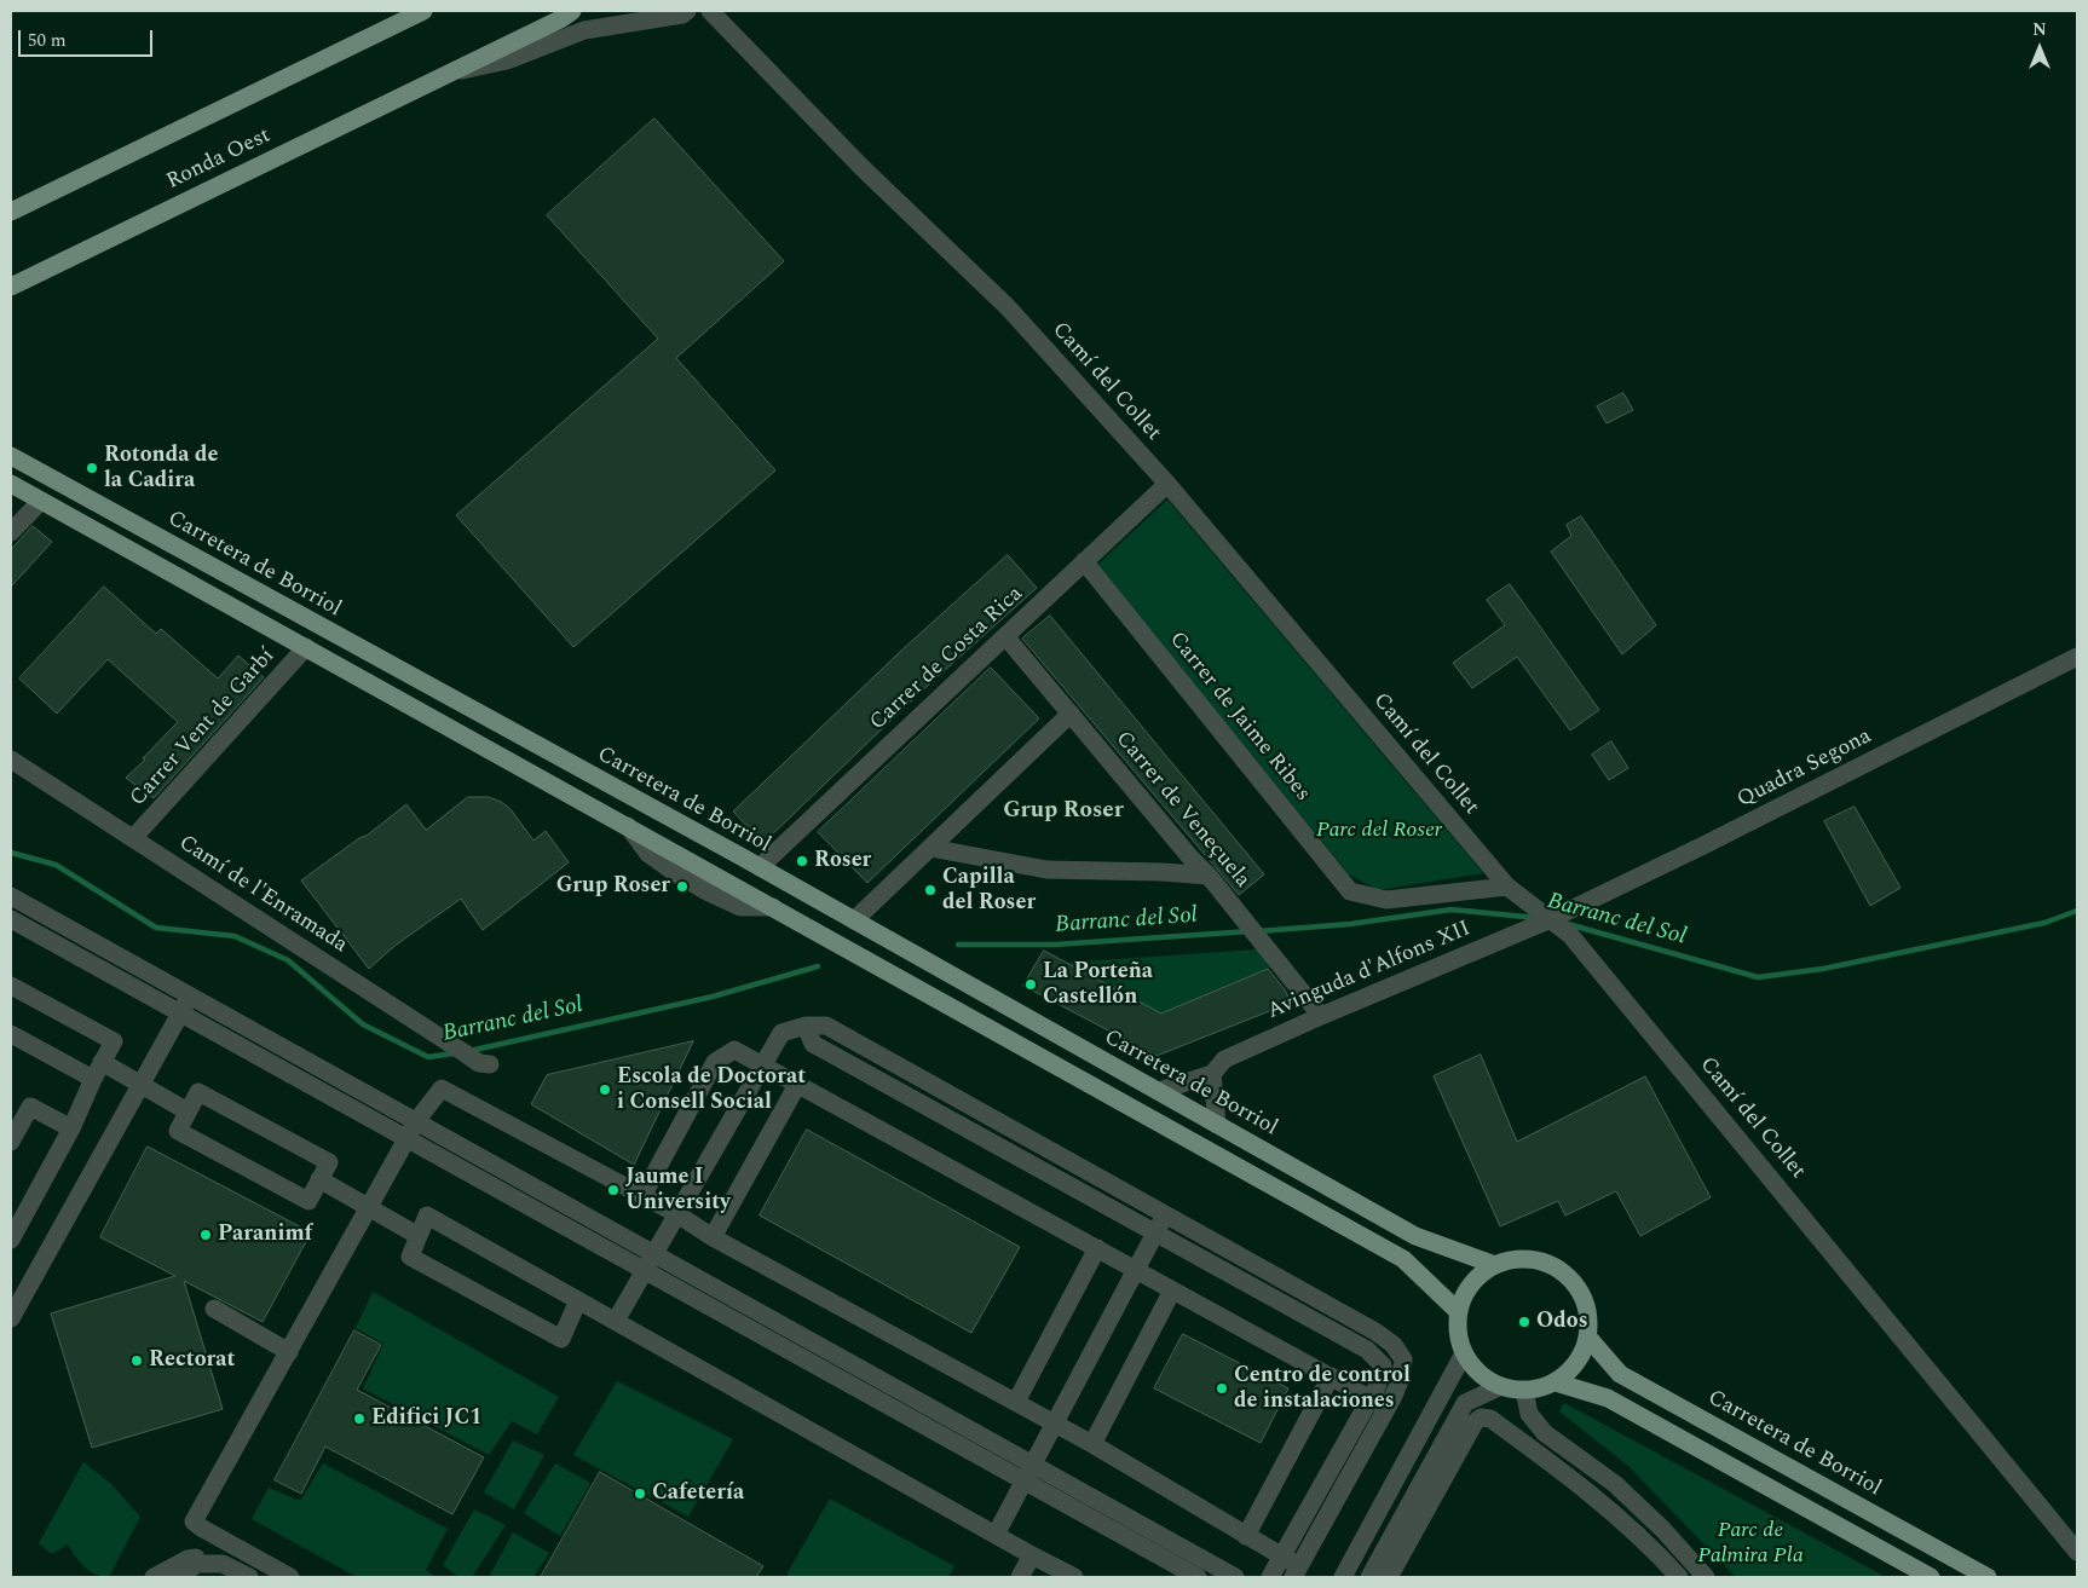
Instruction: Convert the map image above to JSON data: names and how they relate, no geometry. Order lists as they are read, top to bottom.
{
  "streets": {
    "main road": ["Ronda Oest", "Carretera de Borriol"],
    "street": [
      "Camí del Collet",
      "Carrer de Costa Rica",
      "Carrer de Jaime Ribes",
      "Carrer Vent de Garbí",
      "Quadra Segona",
      "Carrer de Veneçuela",
      "Camí de l'Enramada",
      "Avinguda d'Alfons XII"
    ]
  },
  "crossings": [
    ["Camí del Collet", "Carrer de Costa Rica"],
    ["Camí del Collet", "Carrer de Jaime Ribes"],
    ["Camí del Collet", "Quadra Segona"],
    ["Camí del Collet", "Avinguda d'Alfons XII"],
    ["Carretera de Borriol", "Carrer de Costa Rica"],
    ["Carretera de Borriol", "Avinguda d'Alfons XII"],
    ["Carrer de Costa Rica", "Carrer de Jaime Ribes"],
    ["Carrer de Costa Rica", "Carrer de Veneçuela"],
    ["Carrer Vent de Garbí", "Camí de l'Enramada"],
    ["Quadra Segona", "Avinguda d'Alfons XII"],
    ["Carrer de Veneçuela", "Avinguda d'Alfons XII"]
  ],
  "districts": ["Grup Roser"],
  "water": ["Barranc del Sol"],
  "parks": ["Parc del Roser", "Parc de Palmira Pla"],
  "places": [
    "Rotonda de la Cadira",
    "Roser",
    "Grup Roser",
    "Capilla del Roser",
    "La Porteña Castellón",
    "Escola de Doctorat i Consell Social",
    "Jaume I University",
    "Paranimf",
    "Odos",
    "Rectorat",
    "Centro de control de instalaciones",
    "Edifici JC1",
    "Cafetería"
  ],
  "scale_bar": "50 m",
  "north": "top"
}
